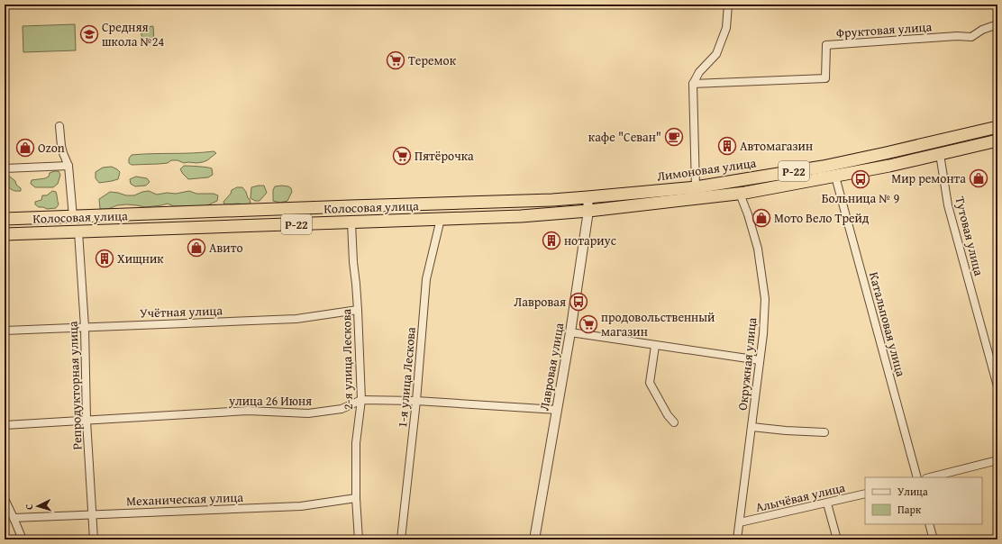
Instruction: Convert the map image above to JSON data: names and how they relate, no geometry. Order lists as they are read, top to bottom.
{
  "streets": {
    "highway": ["Лимоновая улица", "Р-22", "Колосовая улица"],
    "street": [
      "Фруктовая улица",
      "Тутовая улица",
      "Учётная улица",
      "Катальповая улица",
      "2-я улица Лескова",
      "Окружная улица",
      "Лавровая улица",
      "1-я улица Лескова",
      "Репродукторная улица",
      "улица 26 Июня",
      "Алычёвая улица",
      "Механическая улица"
    ]
  },
  "crossings": [
    ["Лимоновая улица", "Колосовая улица"],
    ["Лимоновая улица", "Лавровая улица"],
    ["Р-22", "Колосовая улица"],
    ["Р-22", "Тутовая улица"],
    ["Р-22", "Катальповая улица"],
    ["Р-22", "Окружная улица"],
    ["Р-22", "Лавровая улица"],
    ["Колосовая улица", "2-я улица Лескова"],
    ["Колосовая улица", "Лавровая улица"],
    ["Колосовая улица", "1-я улица Лескова"],
    ["Колосовая улица", "Репродукторная улица"],
    ["Учётная улица", "2-я улица Лескова"],
    ["Учётная улица", "Репродукторная улица"],
    ["2-я улица Лескова", "улица 26 Июня"],
    ["2-я улица Лескова", "Механическая улица"],
    ["Окружная улица", "Алычёвая улица"],
    ["Лавровая улица", "улица 26 Июня"],
    ["1-я улица Лескова", "улица 26 Июня"],
    ["Репродукторная улица", "улица 26 Июня"],
    ["Репродукторная улица", "Механическая улица"]
  ],
  "places": {
    "school or university": ["Средняя школа №24"],
    "supermarket": ["Теремок", "Пятёрочка", "продовольственный магазин"],
    "cafe": ["кафе \"Севан\""],
    "building": ["Автомагазин", "нотариус", "Хищник"],
    "shop": [
      "Ozon",
      "Мир ремонта",
      "Мото Вело Трейд",
      "Авито"
    ],
    "bus stop": ["Больница № 9", "Лавровая"]
  },
  "legend": ["Улица", "Парк"],
  "north": "left"
}
